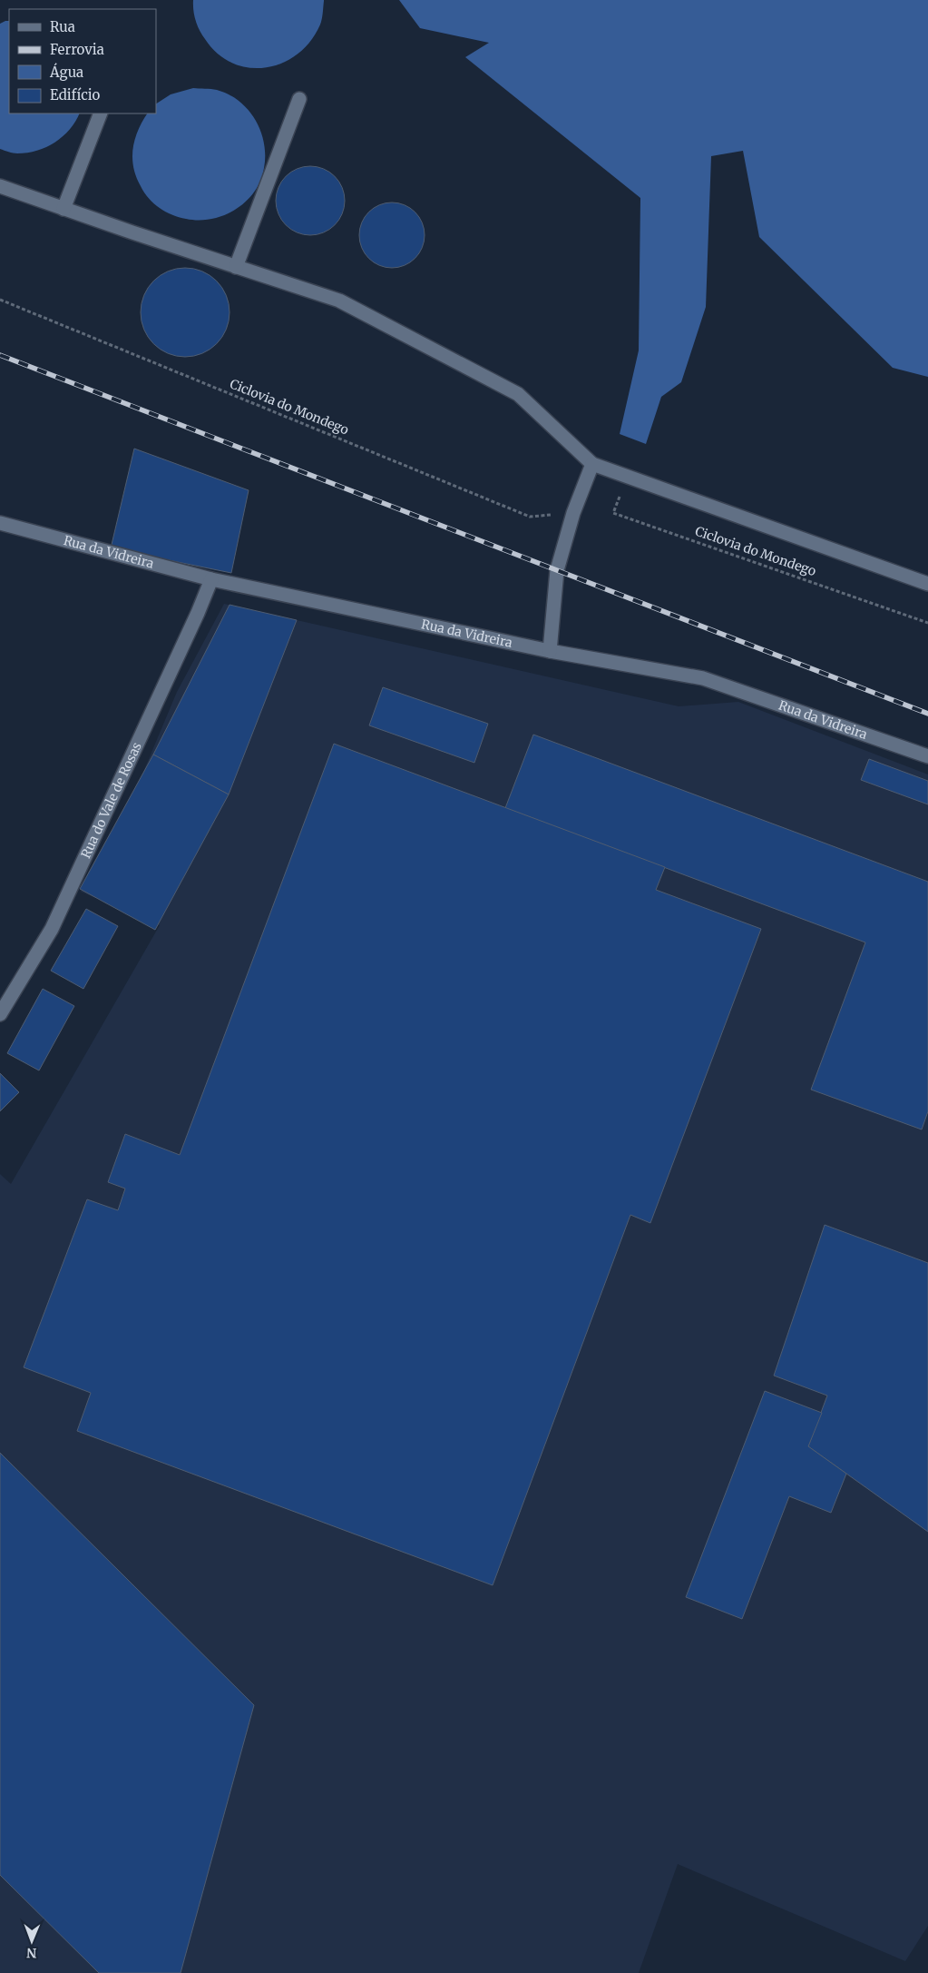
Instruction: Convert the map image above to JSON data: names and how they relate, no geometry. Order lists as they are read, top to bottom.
{
  "streets": {
    "street": ["Rua da Vidreira", "Rua do Vale de Rosas"],
    "path": ["Ciclovia do Mondego"]
  },
  "crossings": [
    ["Rua da Vidreira", "Rua do Vale de Rosas"]
  ],
  "legend": [
    "Rua",
    "Ferrovia",
    "Água",
    "Edifício"
  ],
  "north": "bottom"
}
